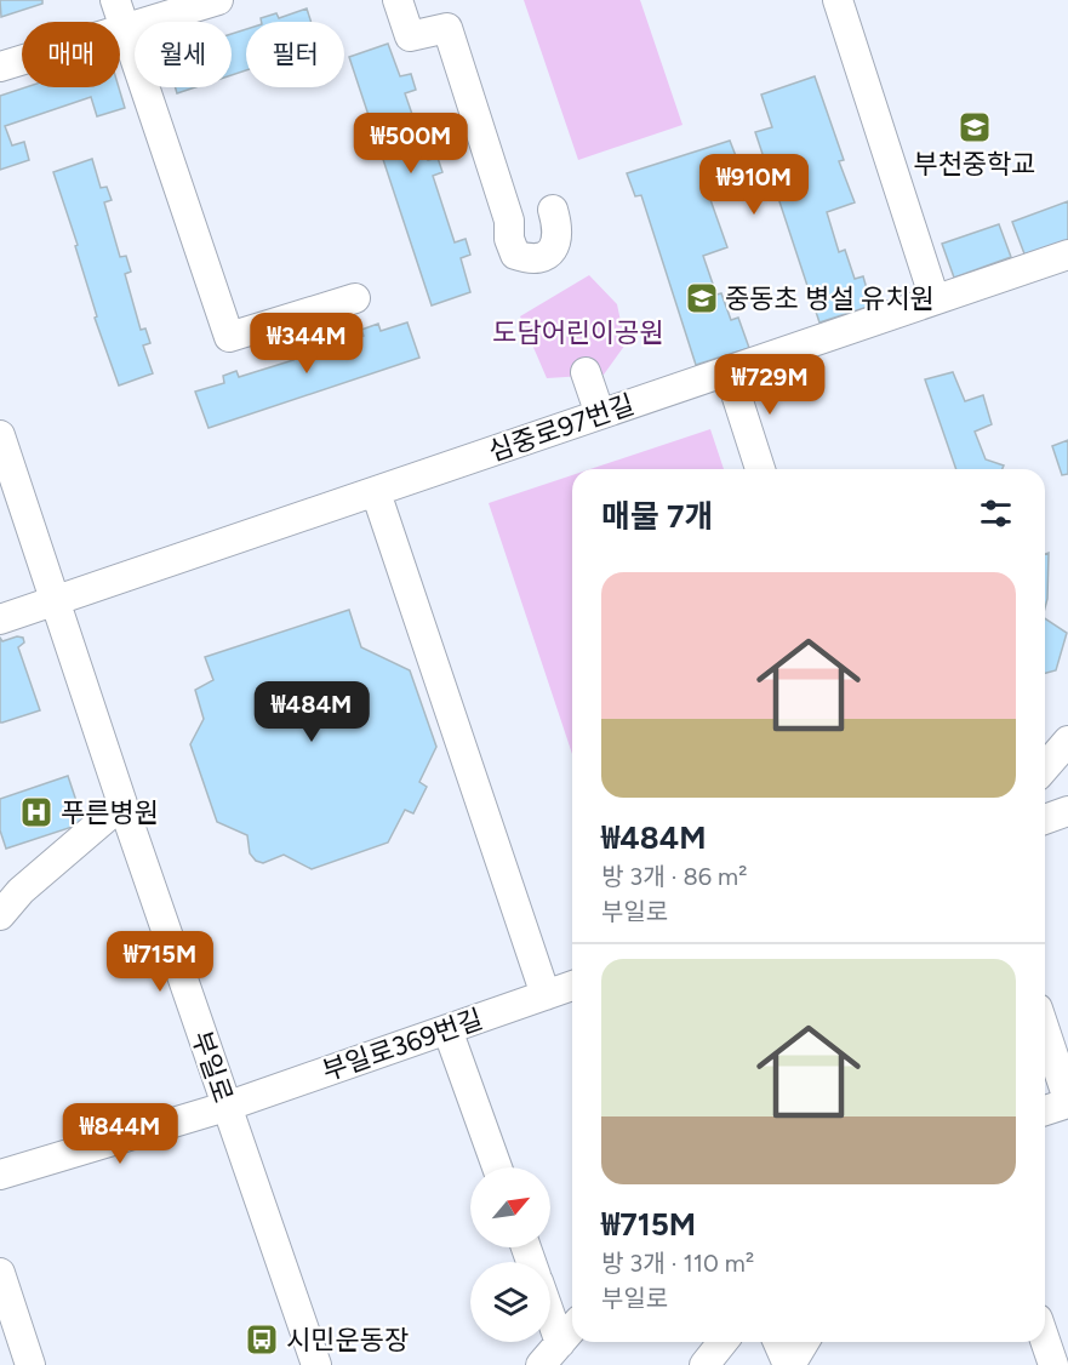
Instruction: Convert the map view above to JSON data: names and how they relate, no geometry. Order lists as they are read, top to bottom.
{
  "streets": {
    "street": ["심중로97번길", "부일로369번길", "부일로"]
  },
  "crossings": [
    ["심중로97번길", "부일로"],
    ["부일로369번길", "부일로"]
  ],
  "parks": ["도담어린이공원"],
  "places": {
    "school or university": ["부천중학교", "중동초 병설 유치원"],
    "hospital": ["푸른병원"],
    "bus stop": ["시민운동장"]
  },
  "north": "top right",
  "page": {
    "chip": ["매매", "월세", "필터"],
    "price": [
      "₩500M",
      "₩910M",
      "₩344M",
      "₩729M",
      "₩484M",
      "₩715M",
      "₩844M"
    ],
    "heading": "매물 7개",
    "list": [
      {
        "name": "₩484M",
        "note": "방 3개 · 86 m² · 부일로"
      },
      {
        "name": "₩715M",
        "note": "방 3개 · 110 m² · 부일로"
      }
    ]
  }
}
